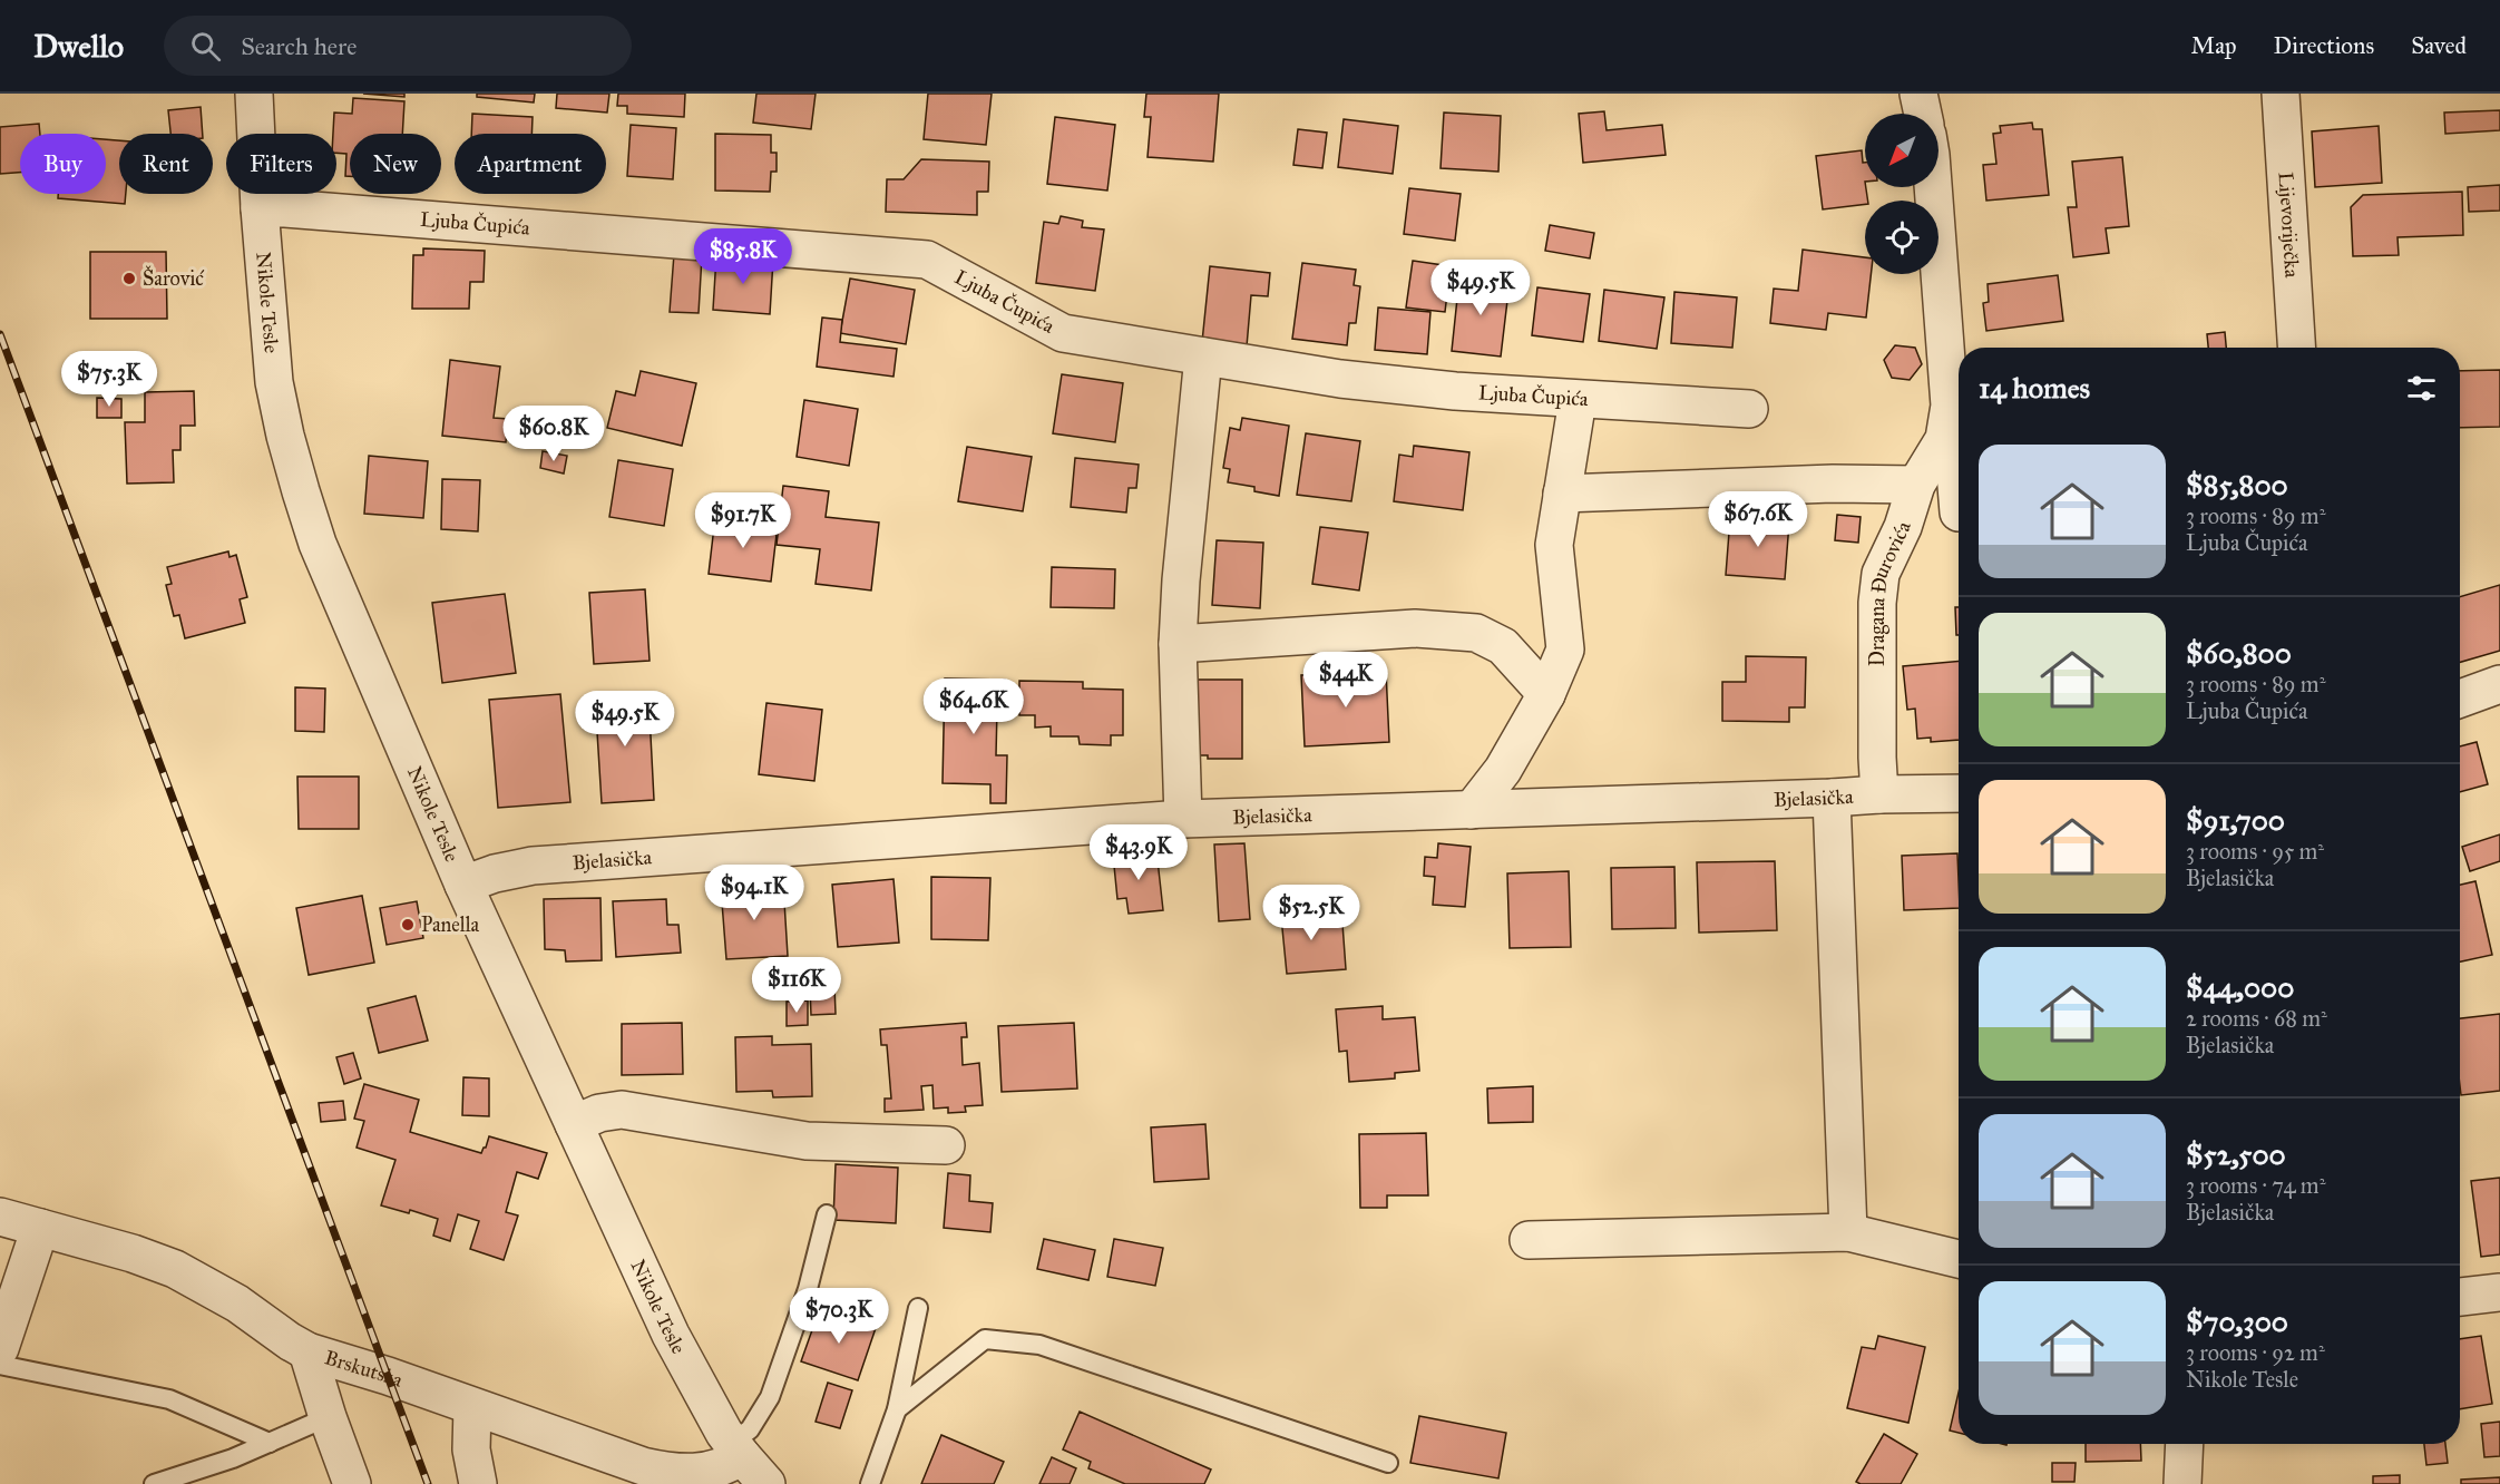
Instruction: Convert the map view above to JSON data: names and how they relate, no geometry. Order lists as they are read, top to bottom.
{
  "streets": {
    "street": [
      "Ljuba Čupića",
      "Lijevoriječka",
      "Nikole Tesle",
      "Dragana Đurovića",
      "Bjelasička",
      "Brskutska"
    ]
  },
  "crossings": [
    ["Ljuba Čupića", "Nikole Tesle"],
    ["Nikole Tesle", "Bjelasička"],
    ["Nikole Tesle", "Brskutska"],
    ["Dragana Đurovića", "Bjelasička"]
  ],
  "places": ["Šarović", "Panella"],
  "north": "bottom left",
  "page": {
    "header": "Dwello",
    "search": "Search here",
    "nav": ["Map", "Directions", "Saved"],
    "chip": [
      "Buy",
      "Rent",
      "Filters",
      "New",
      "Apartment"
    ],
    "price": [
      "$85.8K",
      "$49.5K",
      "$75.3K",
      "$60.8K",
      "$67.6K",
      "$91.7K",
      "$44K",
      "$64.6K",
      "$49.5K",
      "$43.9K",
      "$94.1K",
      "$52.5K",
      "$116K",
      "$70.3K"
    ],
    "heading": "14 homes",
    "list": [
      {
        "name": "$85,800",
        "note": "3 rooms · 89 m² · Ljuba Čupića"
      },
      {
        "name": "$60,800",
        "note": "3 rooms · 89 m² · Ljuba Čupića"
      },
      {
        "name": "$91,700",
        "note": "3 rooms · 95 m² · Bjelasička"
      },
      {
        "name": "$44,000",
        "note": "2 rooms · 68 m² · Bjelasička"
      },
      {
        "name": "$52,500",
        "note": "3 rooms · 74 m² · Bjelasička"
      },
      {
        "name": "$70,300",
        "note": "3 rooms · 92 m² · Nikole Tesle"
      }
    ]
  }
}
